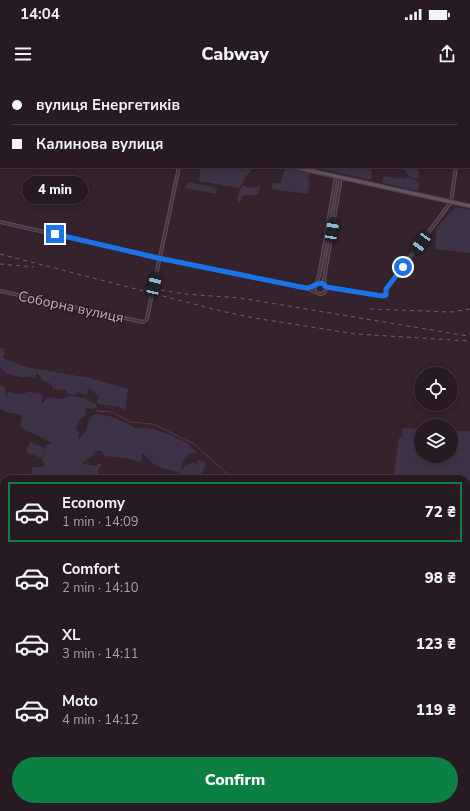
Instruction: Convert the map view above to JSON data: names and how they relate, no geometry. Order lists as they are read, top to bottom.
{
  "streets": {
    "street": ["Соборна вулиця"]
  },
  "page": {
    "status": "14:04",
    "header": "Cabway",
    "banner": ["вулиця Енергетиків", "Калинова вулиця"],
    "bubble": "4 min",
    "list": [
      {
        "name": "Economy",
        "note": "1 min · 14:09",
        "value": "72 ₴"
      },
      {
        "name": "Comfort",
        "note": "2 min · 14:10",
        "value": "98 ₴"
      },
      {
        "name": "XL",
        "note": "3 min · 14:11",
        "value": "123 ₴"
      },
      {
        "name": "Moto",
        "note": "4 min · 14:12",
        "value": "119 ₴"
      }
    ],
    "buttons": "Confirm"
  }
}
